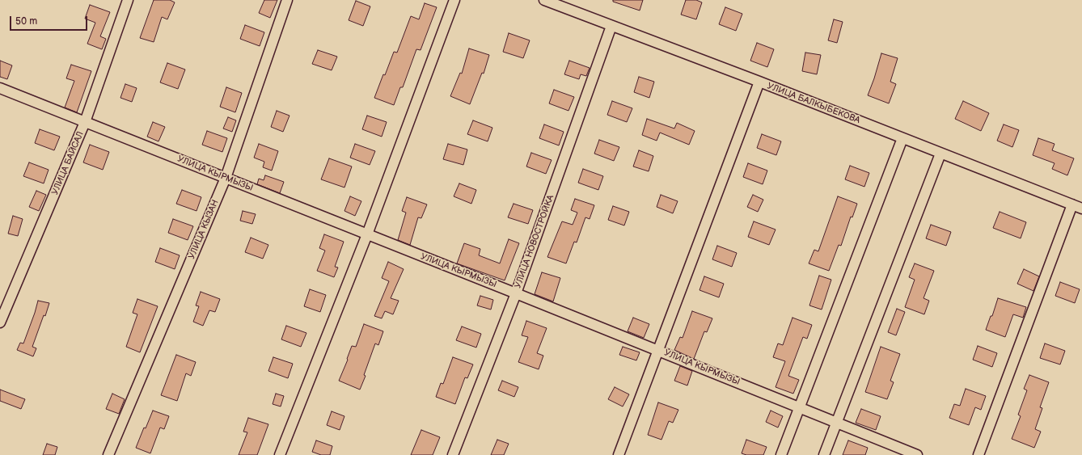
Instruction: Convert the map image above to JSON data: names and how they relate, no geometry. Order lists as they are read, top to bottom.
{
  "streets": {
    "street": [
      "УЛИЦА БАЛКЫБЕКОВА",
      "УЛИЦА БАЙСАЛ",
      "УЛИЦА КЫРМЫЗЫ",
      "УЛИЦА КЫЗАН",
      "УЛИЦА НОВОСТРОЙКА"
    ]
  },
  "crossings": [
    ["УЛИЦА БАЛКЫБЕКОВА", "УЛИЦА НОВОСТРОЙКА"],
    ["УЛИЦА БАЙСАЛ", "УЛИЦА КЫРМЫЗЫ"],
    ["УЛИЦА КЫРМЫЗЫ", "УЛИЦА КЫЗАН"],
    ["УЛИЦА КЫРМЫЗЫ", "УЛИЦА НОВОСТРОЙКА"]
  ],
  "scale_bar": "50 m"
}
